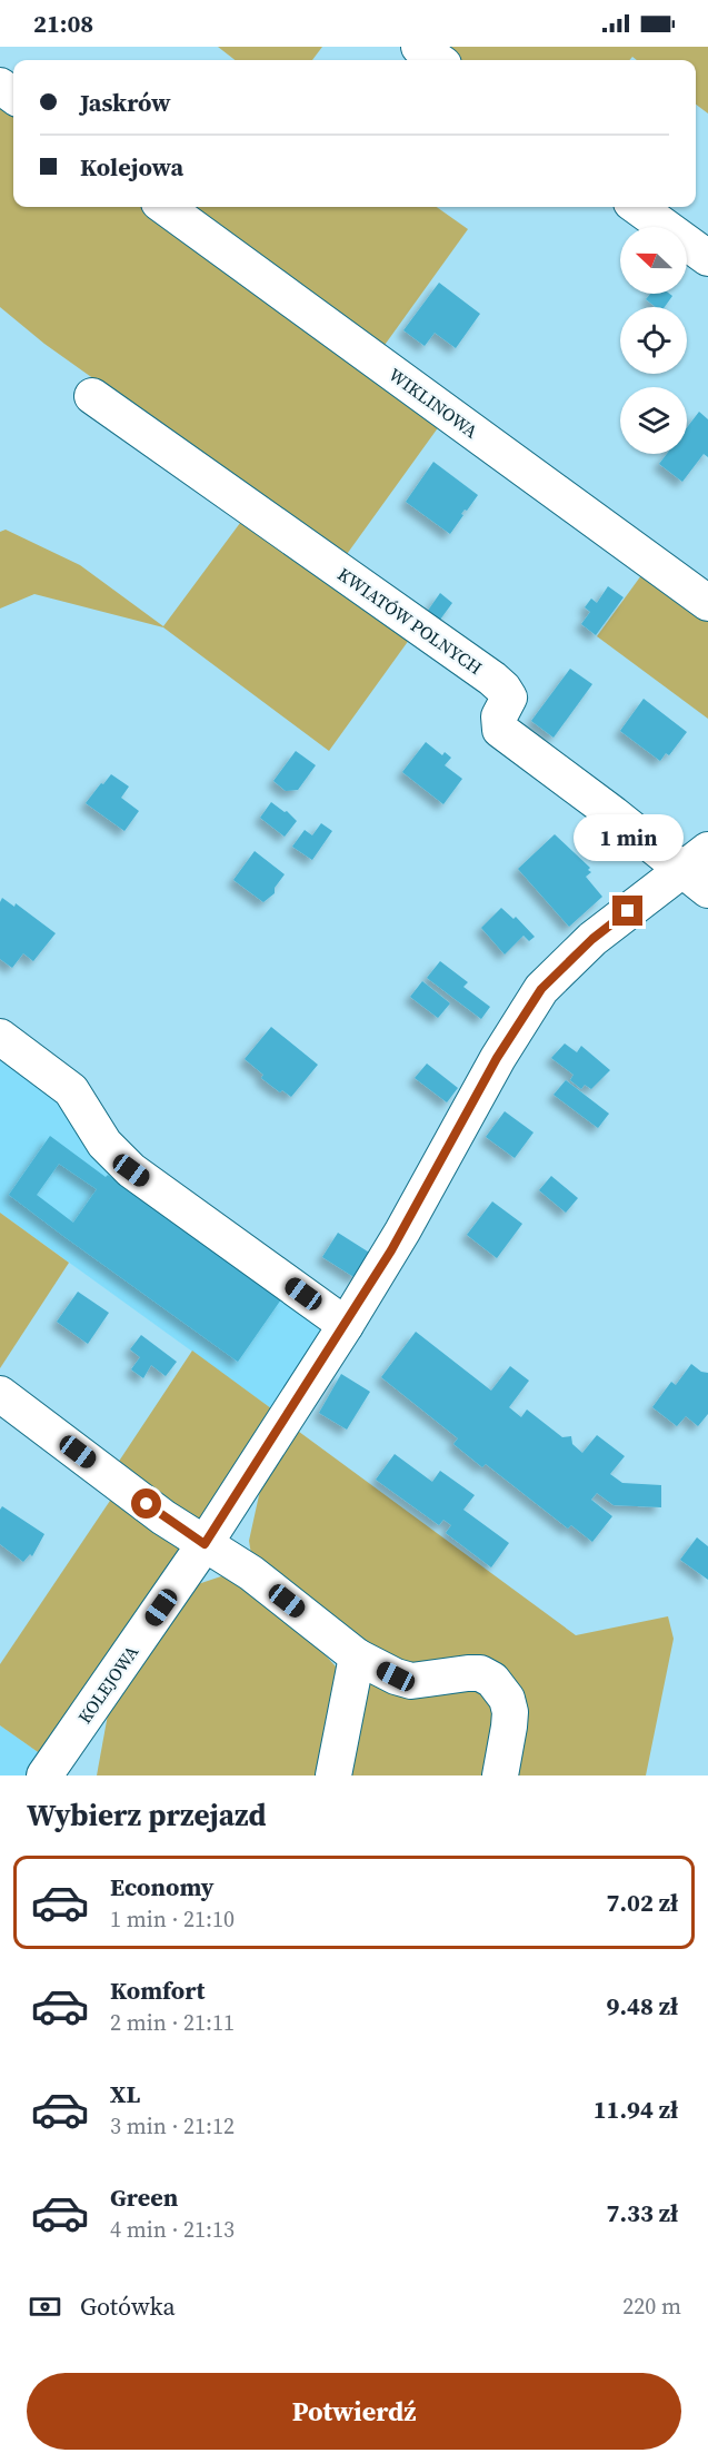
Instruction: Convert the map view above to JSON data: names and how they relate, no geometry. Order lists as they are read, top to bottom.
{
  "streets": {
    "street": ["WIKLINOWA", "KWIATÓW POLNYCH", "KOLEJOWA"]
  },
  "crossings": [
    ["KWIATÓW POLNYCH", "KOLEJOWA"]
  ],
  "north": "left",
  "page": {
    "status": "21:08",
    "banner": ["Jaskrów", "Kolejowa"],
    "bubble": "1 min",
    "heading": "Wybierz przejazd",
    "list": [
      {
        "name": "Economy",
        "note": "1 min · 21:10",
        "value": "7.02 zł"
      },
      {
        "name": "Komfort",
        "note": "2 min · 21:11",
        "value": "9.48 zł"
      },
      {
        "name": "XL",
        "note": "3 min · 21:12",
        "value": "11.94 zł"
      },
      {
        "name": "Green",
        "note": "4 min · 21:13",
        "value": "7.33 zł"
      }
    ],
    "pay": ["Gotówka", "220 m"],
    "buttons": "Potwierdź"
  }
}
